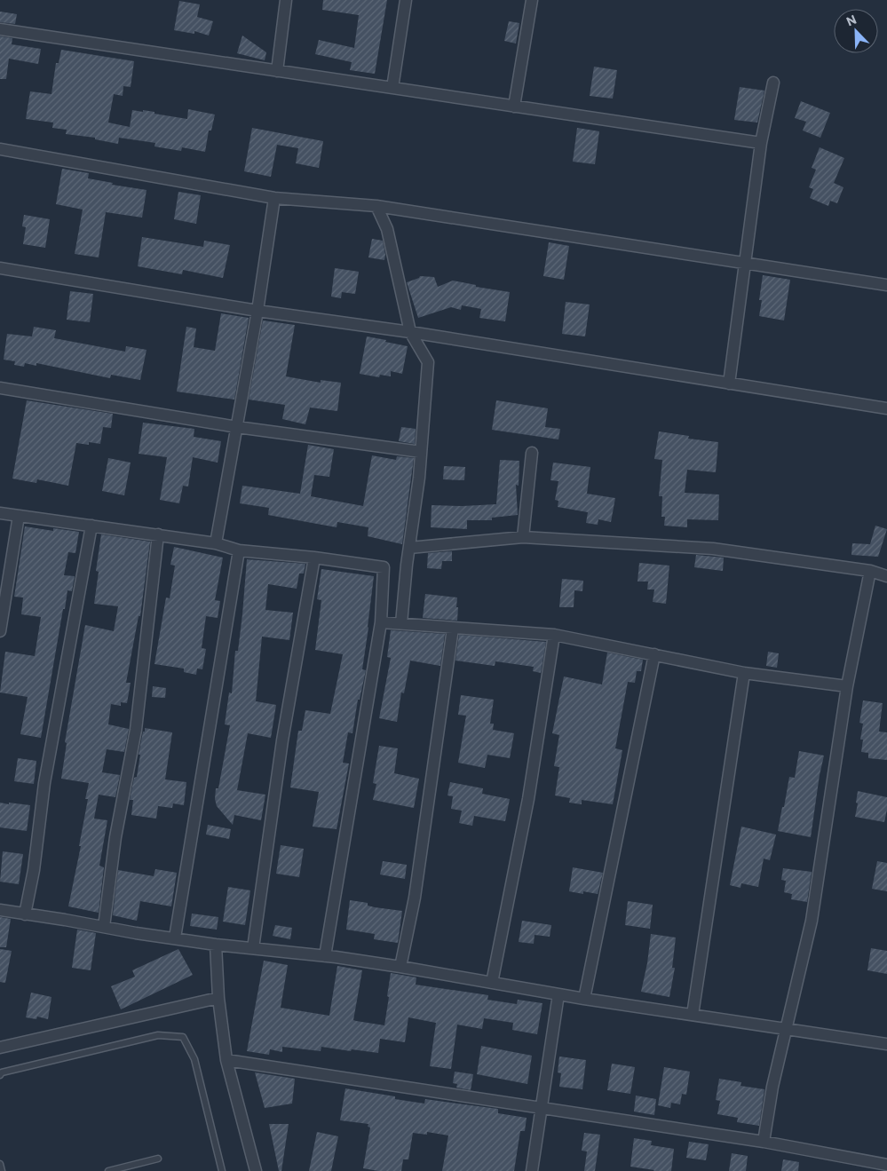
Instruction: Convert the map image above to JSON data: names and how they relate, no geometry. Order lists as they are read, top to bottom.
{
  "north": "top left"
}
